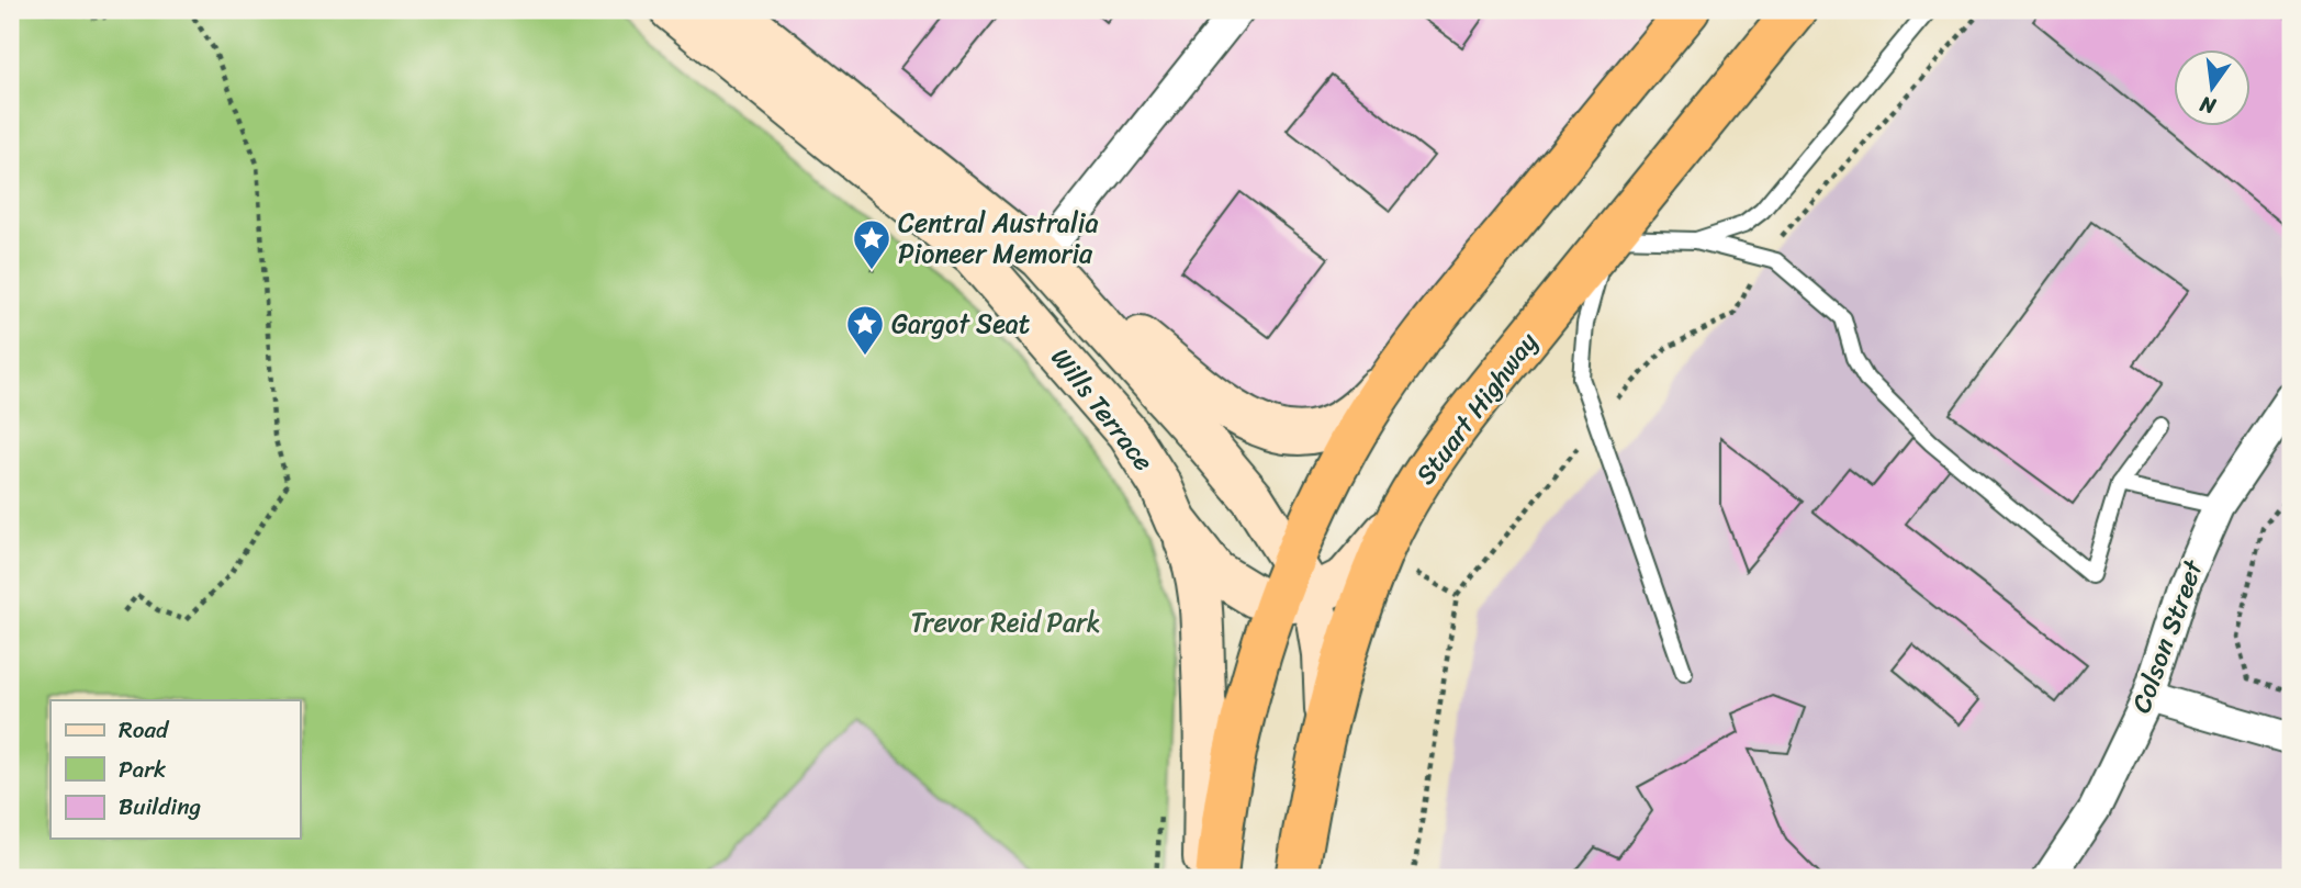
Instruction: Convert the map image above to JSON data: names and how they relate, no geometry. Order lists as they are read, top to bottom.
{
  "streets": {
    "highway": ["Stuart Highway"],
    "main road": ["Wills Terrace"],
    "street": ["Colson Street"]
  },
  "parks": ["Trevor Reid Park"],
  "places": {
    "place": ["Central Australia Pioneer Memoria", "Gargot Seat"]
  },
  "legend": ["Road", "Park", "Building"],
  "north": "bottom"
}
